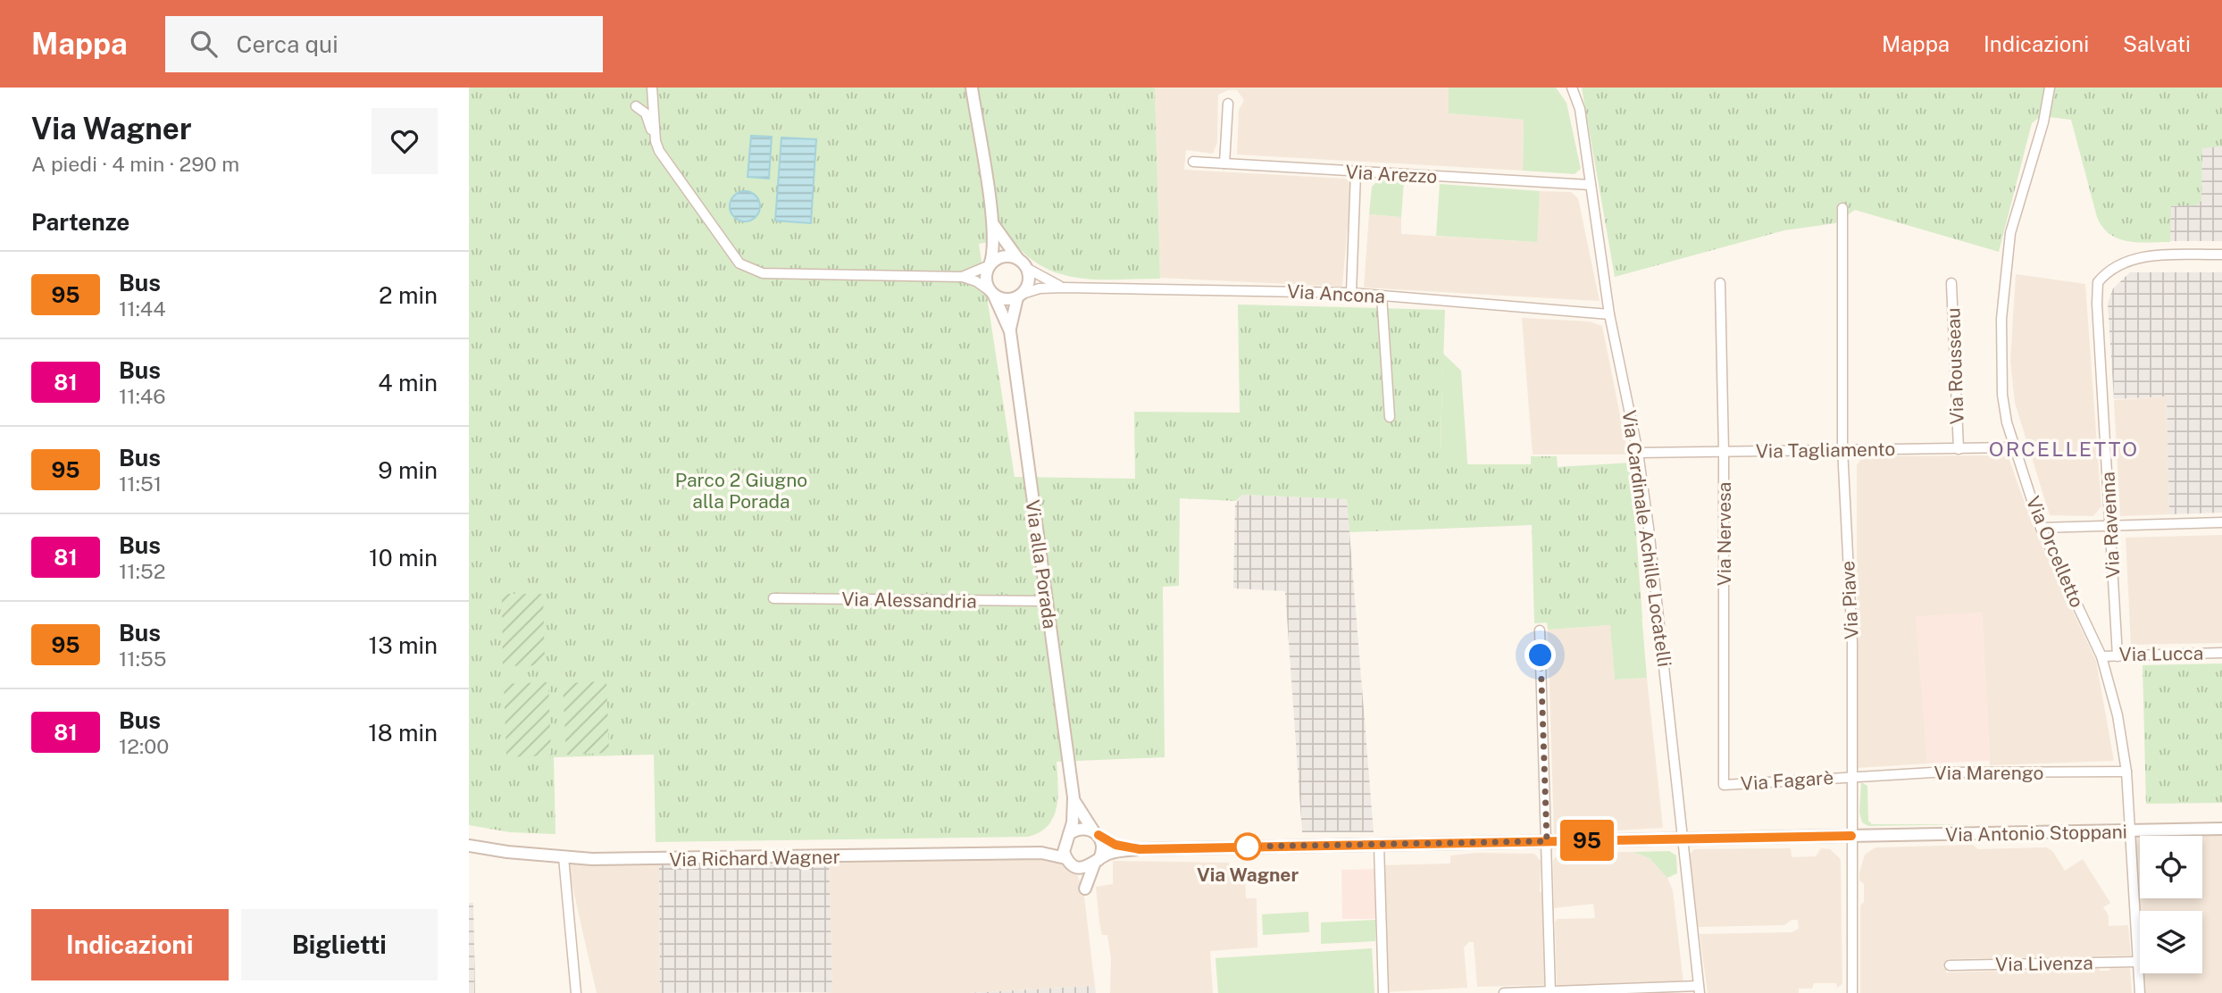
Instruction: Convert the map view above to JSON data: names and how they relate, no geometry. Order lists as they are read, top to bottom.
{
  "streets": {
    "street": [
      "Via Arezzo",
      "Via Ancona",
      "Via Rousseau",
      "Via Tagliamento",
      "Via Ravenna",
      "Via Nervesa",
      "Via Cardinale Achille Locatelli",
      "Via Orcelletto",
      "Via alla Porada",
      "Via Alessandria",
      "Via Piave",
      "Via Lucca",
      "Via Marengo",
      "Via Fagarè",
      "Via Antonio Stoppani",
      "Via Richard Wagner",
      "Via Livenza"
    ]
  },
  "crossings": [
    ["Via Arezzo", "Via Cardinale Achille Locatelli"],
    ["Via Ancona", "Via Cardinale Achille Locatelli"],
    ["Via Ancona", "Via alla Porada"],
    ["Via Rousseau", "Via Tagliamento"],
    ["Via Tagliamento", "Via Nervesa"],
    ["Via Tagliamento", "Via Cardinale Achille Locatelli"],
    ["Via Tagliamento", "Via Orcelletto"],
    ["Via Tagliamento", "Via Piave"],
    ["Via Ravenna", "Via Lucca"],
    ["Via Nervesa", "Via Fagarè"],
    ["Via Orcelletto", "Via Lucca"],
    ["Via Orcelletto", "Via Marengo"],
    ["Via Orcelletto", "Via Antonio Stoppani"],
    ["Via Orcelletto", "Via Livenza"],
    ["Via alla Porada", "Via Alessandria"],
    ["Via alla Porada", "Via Richard Wagner"],
    ["Via Piave", "Via Marengo"],
    ["Via Piave", "Via Fagarè"],
    ["Via Piave", "Via Antonio Stoppani"],
    ["Via Marengo", "Via Fagarè"]
  ],
  "districts": ["ORCELLETTO"],
  "parks": ["Parco 2 Giugno alla Porada"],
  "places": ["Via Wagner"],
  "lines": ["bus line 95"],
  "page": {
    "header": "Mappa",
    "search": "Cerca qui",
    "nav": ["Mappa", "Indicazioni", "Salvati"],
    "heading": [
      ["Via Wagner", "A piedi · 4 min · 290 m"],
      "Partenze"
    ],
    "on_map": "95",
    "list": [
      {
        "mark": "95",
        "name": "Bus",
        "note": "11:44",
        "value": "2 min"
      },
      {
        "mark": "81",
        "name": "Bus",
        "note": "11:46",
        "value": "4 min"
      },
      {
        "mark": "95",
        "name": "Bus",
        "note": "11:51",
        "value": "9 min"
      },
      {
        "mark": "81",
        "name": "Bus",
        "note": "11:52",
        "value": "10 min"
      },
      {
        "mark": "95",
        "name": "Bus",
        "note": "11:55",
        "value": "13 min"
      },
      {
        "mark": "81",
        "name": "Bus",
        "note": "12:00",
        "value": "18 min"
      }
    ],
    "buttons": ["Indicazioni", "Biglietti"]
  }
}
